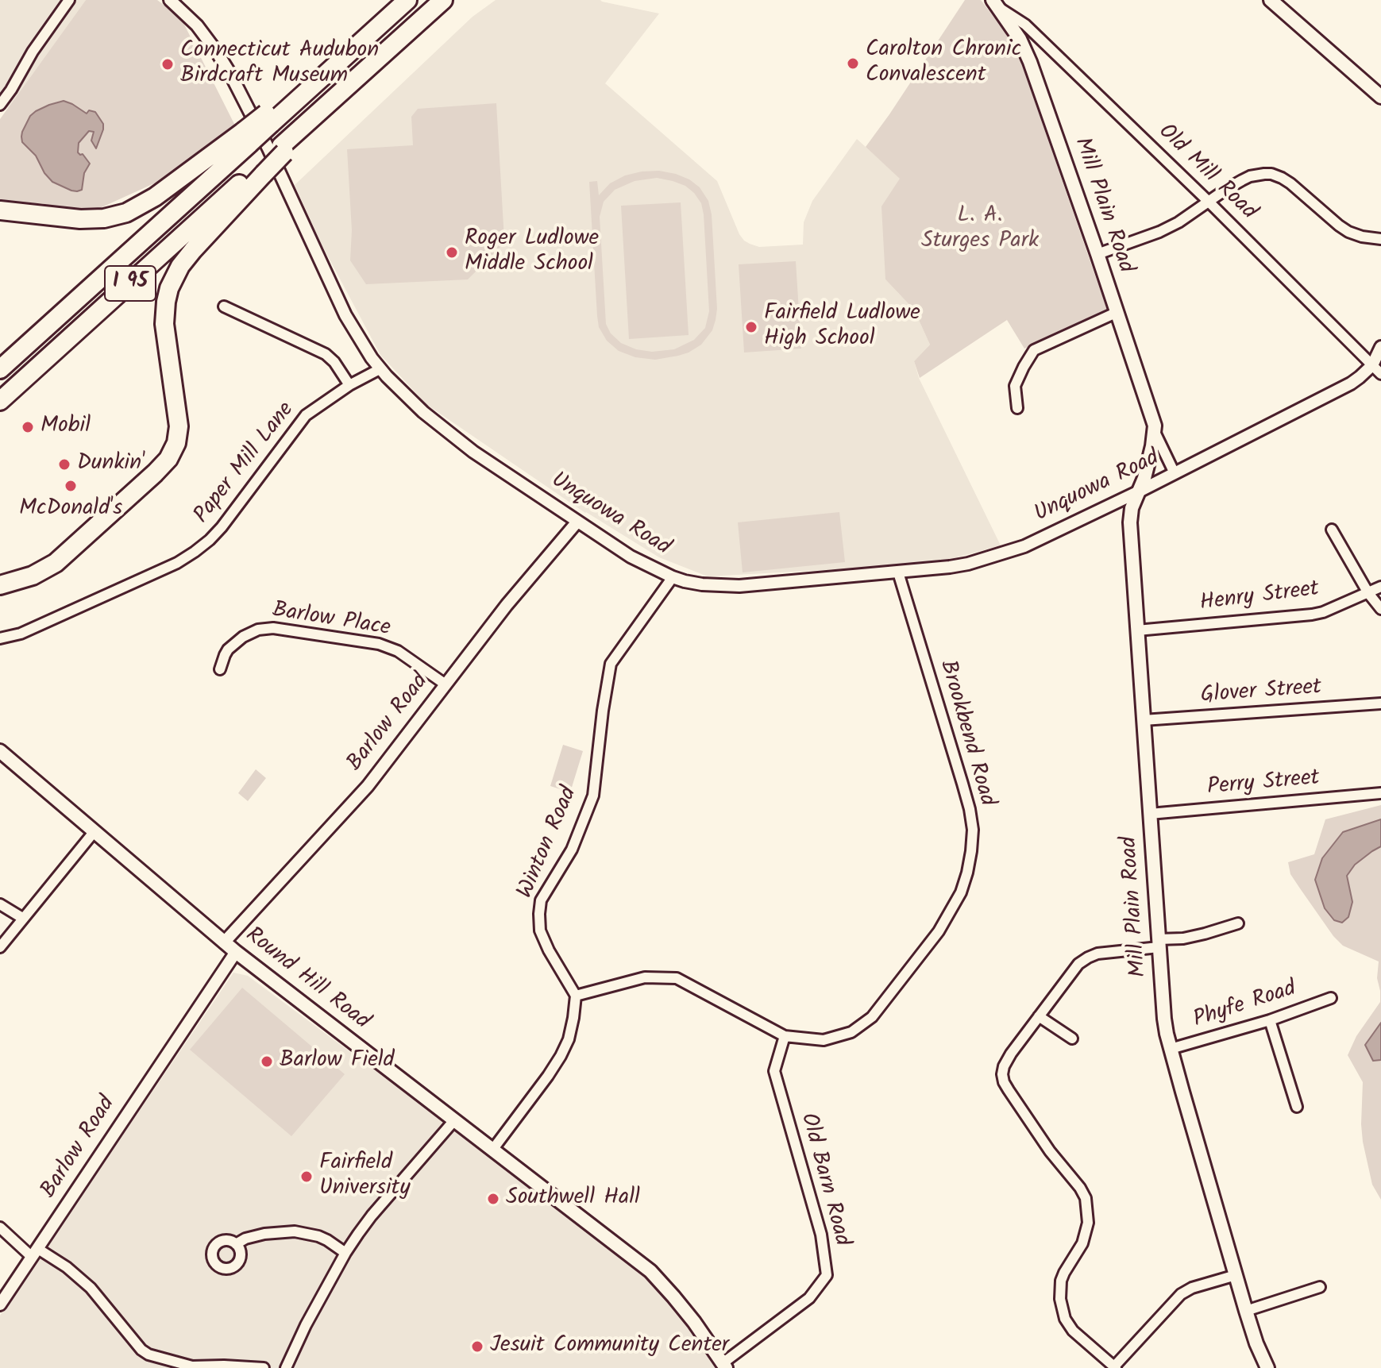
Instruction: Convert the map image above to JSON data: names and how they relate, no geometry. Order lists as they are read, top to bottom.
{
  "streets": {
    "highway": ["I 95"],
    "main road": ["Mill Plain Road", "Round Hill Road"],
    "street": [
      "Old Mill Road",
      "Paper Mill Lane",
      "Unquowa Road",
      "Henry Street",
      "Barlow Place",
      "Glover Street",
      "Barlow Road",
      "Brookbend Road",
      "Perry Street",
      "Winton Road",
      "Phyfe Road",
      "Old Barn Road"
    ]
  },
  "crossings": [
    ["Old Mill Road", "Mill Plain Road"],
    ["Old Mill Road", "Unquowa Road"],
    ["Mill Plain Road", "Unquowa Road"],
    ["Mill Plain Road", "Henry Street"],
    ["Mill Plain Road", "Glover Street"],
    ["Mill Plain Road", "Perry Street"],
    ["Mill Plain Road", "Phyfe Road"],
    ["Paper Mill Lane", "Unquowa Road"],
    ["Unquowa Road", "Barlow Road"],
    ["Unquowa Road", "Brookbend Road"],
    ["Unquowa Road", "Winton Road"],
    ["Barlow Place", "Barlow Road"],
    ["Barlow Road", "Round Hill Road"],
    ["Brookbend Road", "Winton Road"],
    ["Brookbend Road", "Old Barn Road"],
    ["Round Hill Road", "Old Barn Road"]
  ],
  "parks": ["L. A. Sturges Park"],
  "places": [
    "Carolton Chronic Convalescent",
    "Connecticut Audubon Birdcraft Museum",
    "Roger Ludlowe Middle School",
    "Fairfield Ludlowe High School",
    "Mobil",
    "Dunkin'",
    "McDonald's",
    "Barlow Field",
    "Fairfield University",
    "Southwell Hall",
    "Jesuit Community Center"
  ]
}
